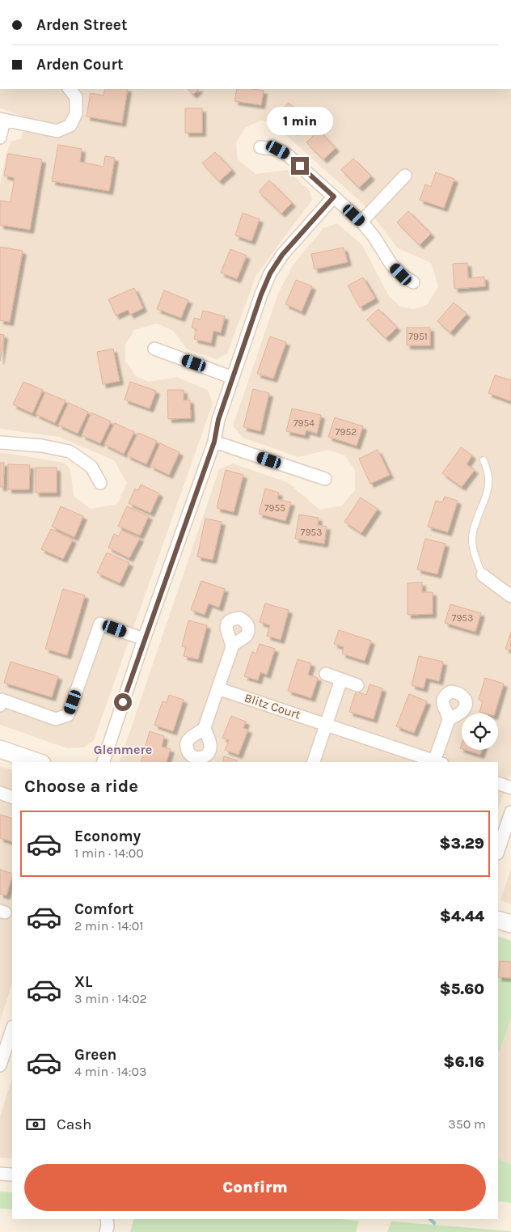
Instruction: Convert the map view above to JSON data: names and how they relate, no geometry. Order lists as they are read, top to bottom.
{
  "streets": {
    "street": ["Blitz Court"]
  },
  "districts": ["Glenmere"],
  "house_numbers": [
    "7951",
    "7954",
    "7952",
    "7955",
    "7953",
    "7953"
  ],
  "page": {
    "banner": ["Arden Street", "Arden Court"],
    "bubble": "1 min",
    "heading": "Choose a ride",
    "list": [
      {
        "name": "Economy",
        "note": "1 min · 14:00",
        "value": "$3.29"
      },
      {
        "name": "Comfort",
        "note": "2 min · 14:01",
        "value": "$4.44"
      },
      {
        "name": "XL",
        "note": "3 min · 14:02",
        "value": "$5.60"
      },
      {
        "name": "Green",
        "note": "4 min · 14:03",
        "value": "$6.16"
      }
    ],
    "pay": ["Cash", "350 m"],
    "buttons": "Confirm"
  }
}
